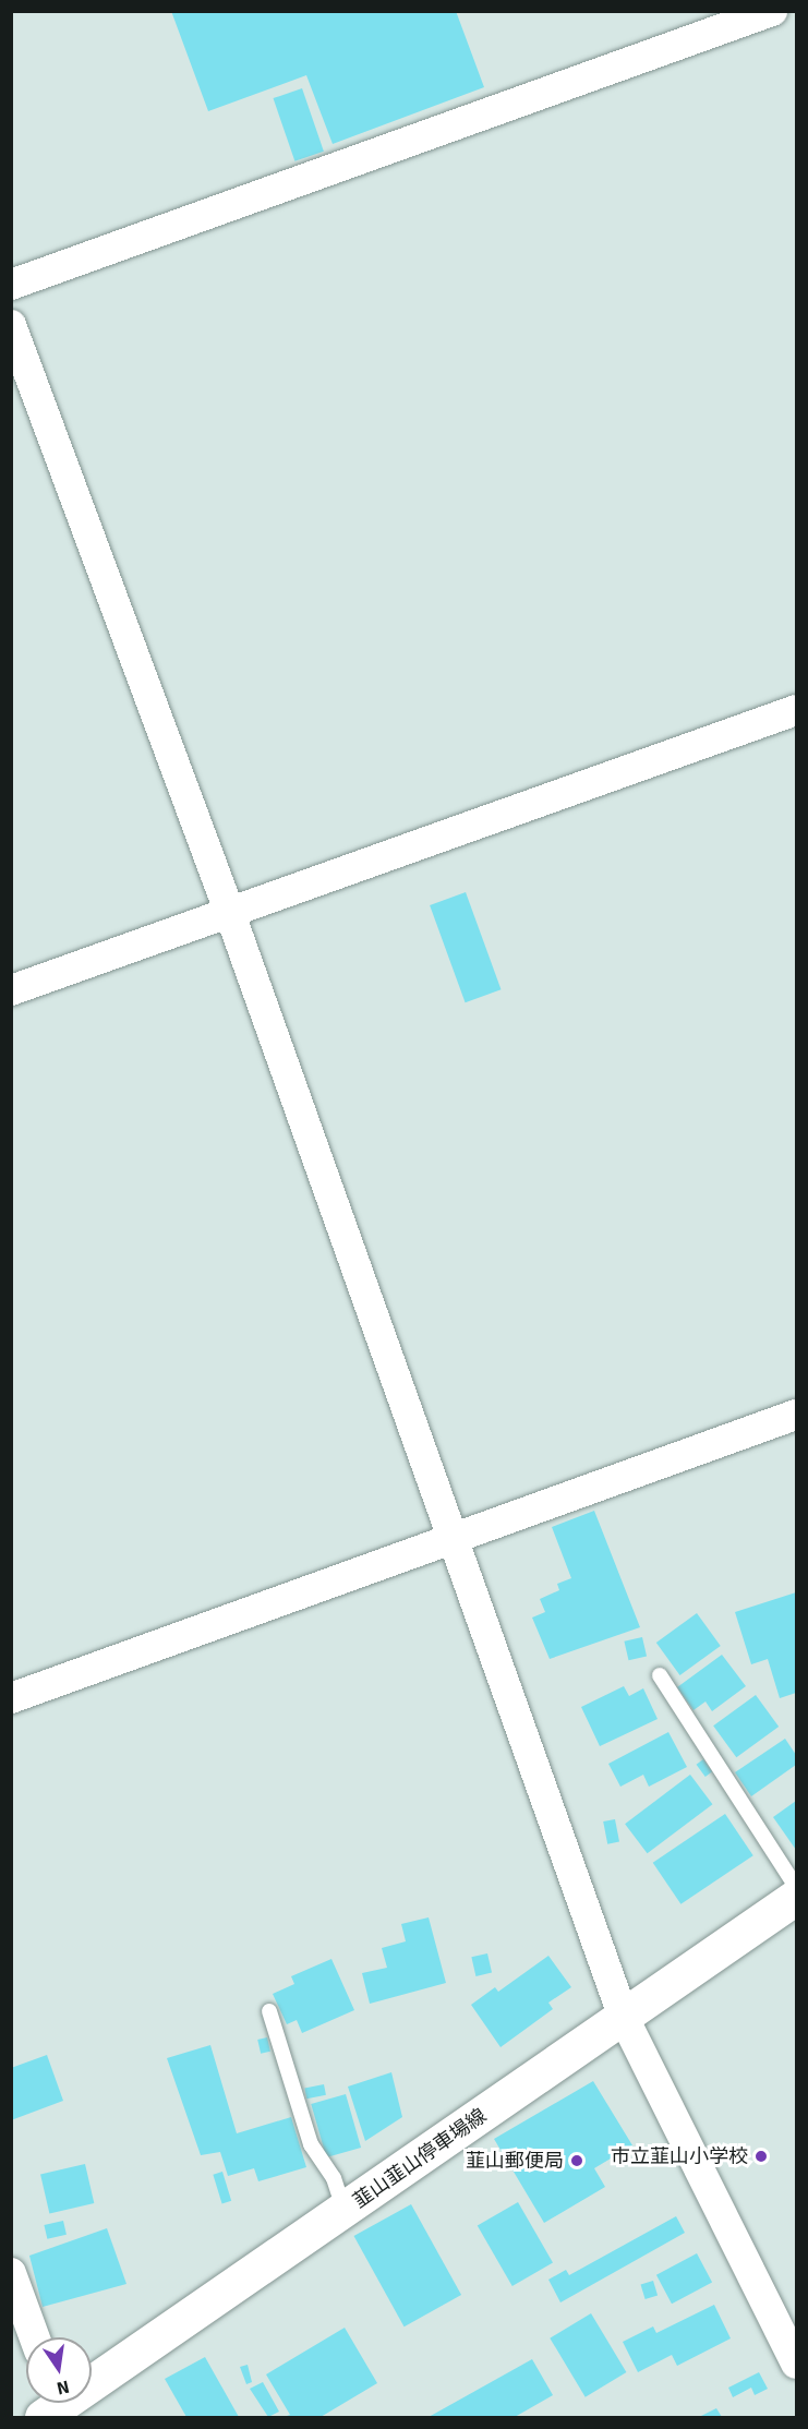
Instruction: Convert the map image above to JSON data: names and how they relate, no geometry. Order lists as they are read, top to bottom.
{
  "streets": {
    "main road": ["韮山韮山停車場線"]
  },
  "places": ["市立韮山小学校", "韮山郵便局"],
  "north": "bottom"
}
